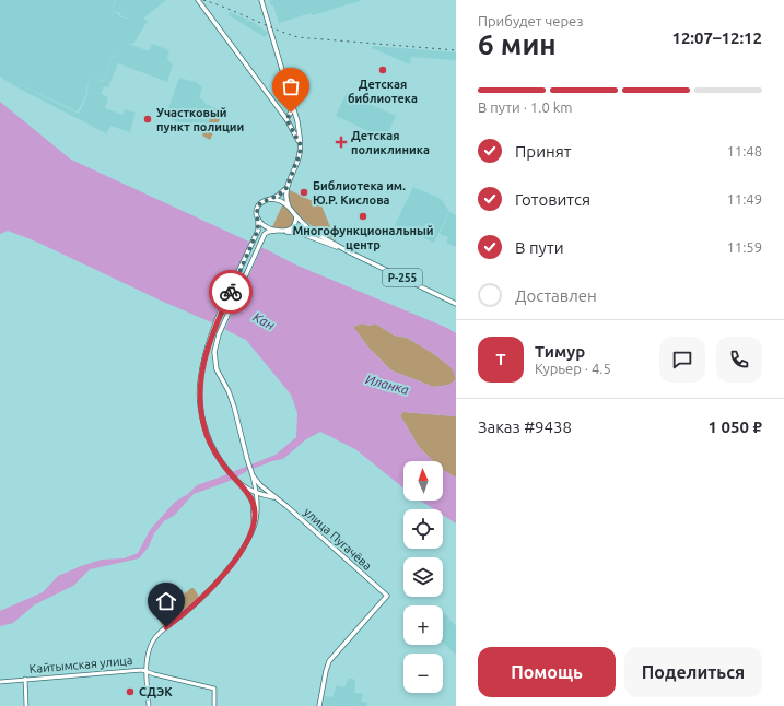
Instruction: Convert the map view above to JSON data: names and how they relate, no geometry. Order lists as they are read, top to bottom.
{
  "streets": {
    "main road": ["Р-255", "улица Пугачёва"],
    "street": ["Кайтымская улица"]
  },
  "water": ["Кан", "Иланка"],
  "places": {
    "other": [
      "Детская библиотека",
      "Участковый пункт полиции",
      "Библиотека им. Ю.Р. Кислова",
      "Многофункциональный центр",
      "СДЭК"
    ],
    "health": ["Детская поликлиника"]
  },
  "north": "top",
  "page": {
    "heading": ["6 мин", "Прибудет через", "12:07–12:12"],
    "panel": [
      "Тимур",
      "Курьер · 4.5",
      "Заказ #9438",
      "1 050 ₽"
    ],
    "bar": "В пути · 1.0 km",
    "list": [
      ["Принят", "11:48"],
      ["Готовится", "11:49"],
      ["В пути", "11:59"],
      "Доставлен"
    ],
    "round": "Т",
    "map_buttons": ["+", "−"],
    "buttons": ["Помощь", "Поделиться"]
  }
}
